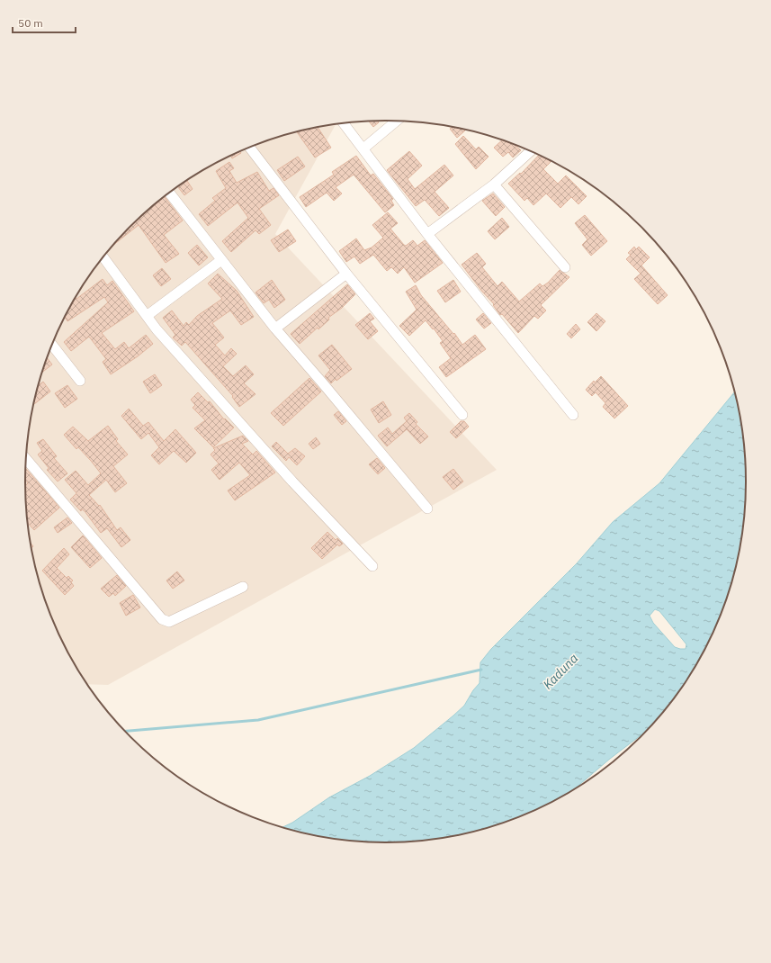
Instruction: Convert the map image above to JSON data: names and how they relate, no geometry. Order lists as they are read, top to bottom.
{
  "water": ["Kaduna"],
  "scale_bar": "50 m"
}
